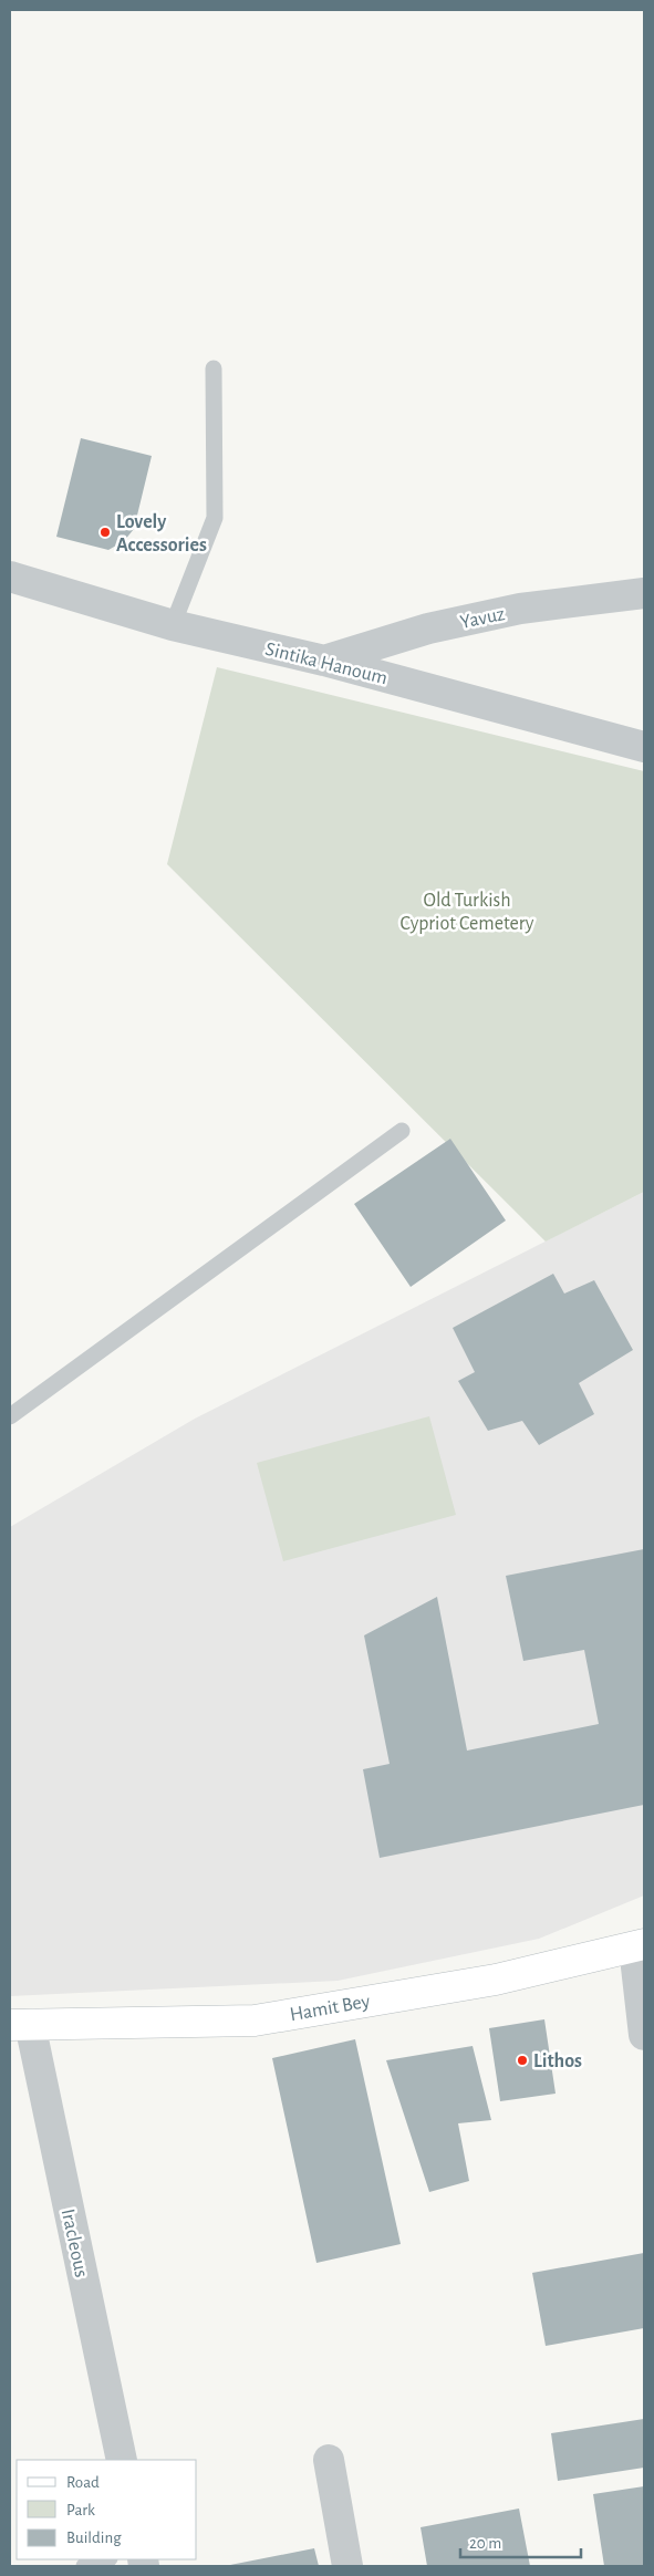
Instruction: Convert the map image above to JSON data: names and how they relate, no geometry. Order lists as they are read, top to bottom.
{
  "streets": {
    "street": [
      "Yavuz",
      "Sintika Hanoum",
      "Hamit Bey",
      "Iracleous"
    ]
  },
  "crossings": [
    ["Yavuz", "Sintika Hanoum"],
    ["Hamit Bey", "Iracleous"]
  ],
  "parks": ["Old Turkish Cypriot Cemetery"],
  "places": ["Lovely Accessories", "Lithos"],
  "legend": ["Road", "Park", "Building"],
  "scale_bar": "20 m"
}
